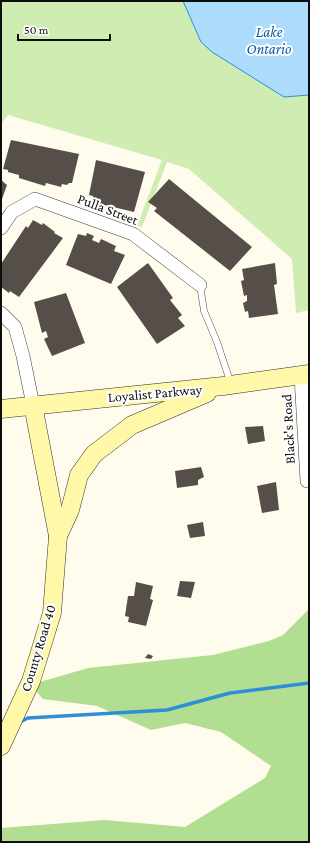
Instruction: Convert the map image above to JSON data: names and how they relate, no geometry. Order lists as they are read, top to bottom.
{
  "streets": {
    "main road": ["Loyalist Parkway", "County Road 40"],
    "street": ["Pulla Street", "Black's Road"]
  },
  "crossings": [
    ["Loyalist Parkway", "Black's Road"],
    ["Loyalist Parkway", "County Road 40"]
  ],
  "water": ["Lake Ontario"],
  "scale_bar": "50 m"
}
